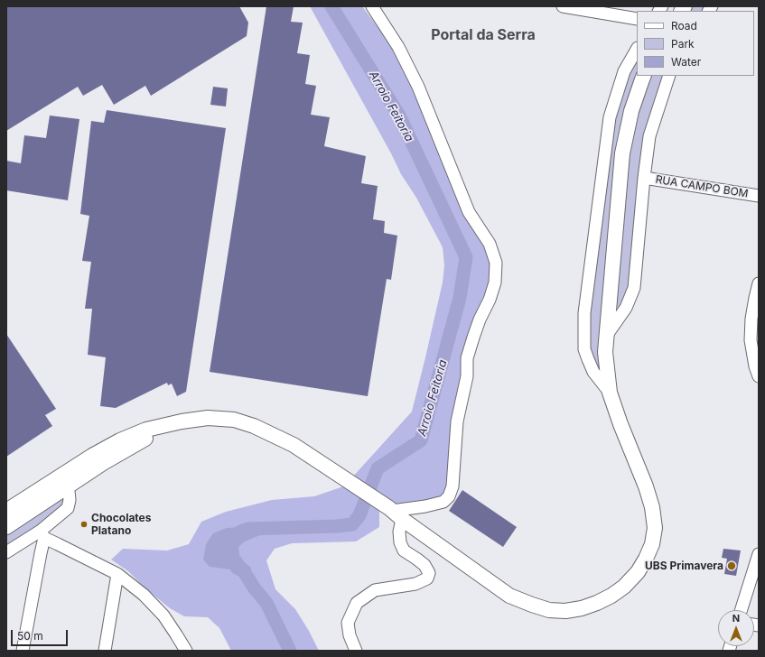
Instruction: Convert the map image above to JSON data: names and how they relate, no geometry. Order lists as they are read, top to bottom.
{
  "streets": {
    "street": ["RUA CAMPO BOM"]
  },
  "districts": ["Portal da Serra"],
  "water": ["Arroio Feitoria"],
  "places": ["Chocolates Platano", "UBS Primavera"],
  "legend": ["Road", "Park", "Water"],
  "scale_bar": "50 m",
  "north": "top"
}
